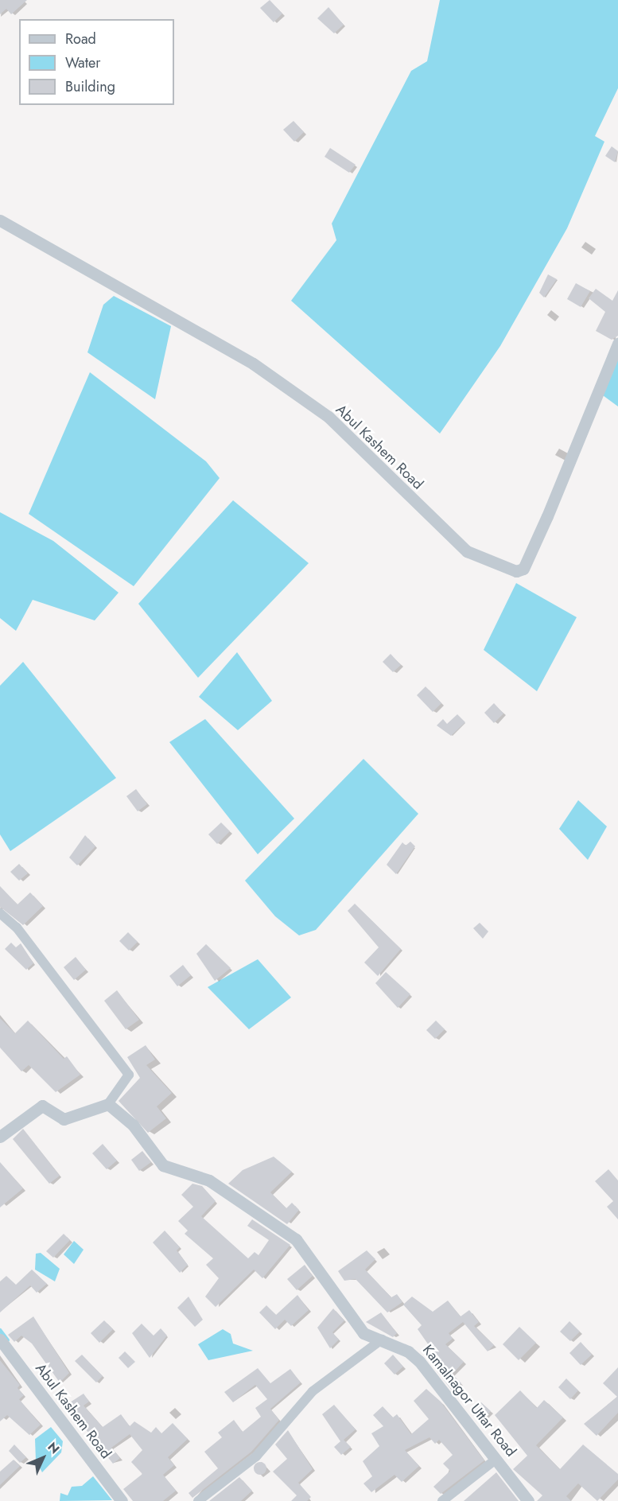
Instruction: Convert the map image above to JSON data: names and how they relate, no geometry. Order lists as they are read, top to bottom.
{
  "streets": {
    "street": ["Abul Kashem Road", "Kamalnagor Uttar Road"]
  },
  "legend": ["Road", "Water", "Building"],
  "north": "top right"
}
